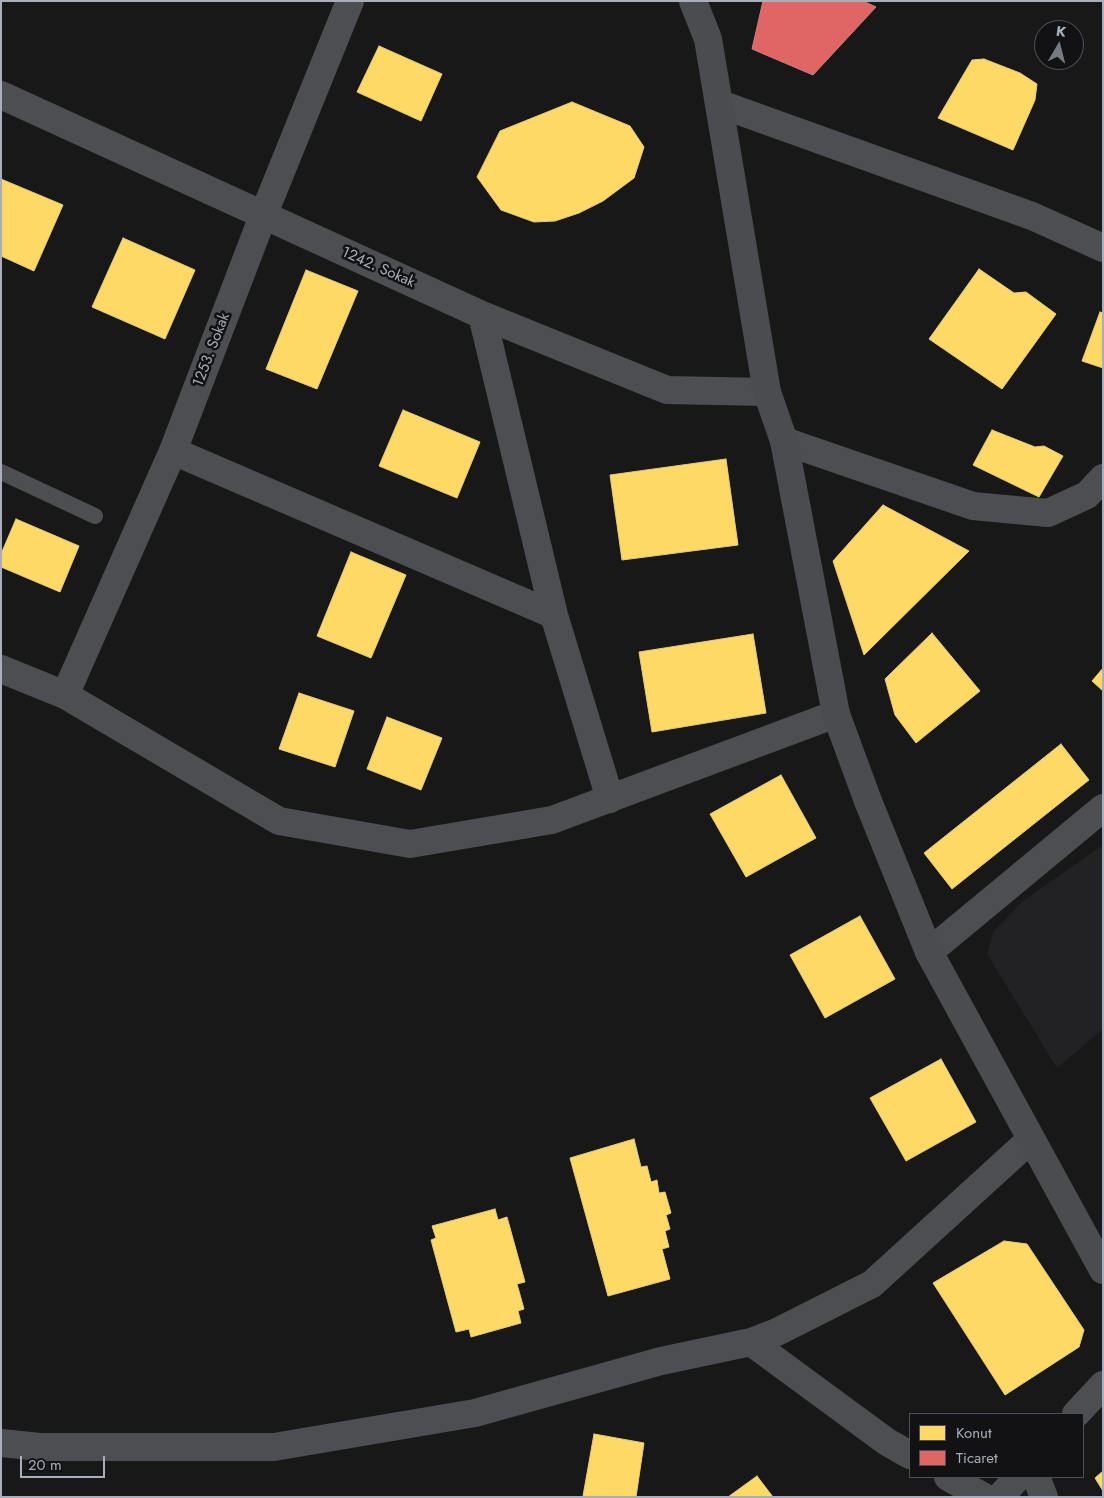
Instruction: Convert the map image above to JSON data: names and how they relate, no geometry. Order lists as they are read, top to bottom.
{
  "streets": {
    "street": ["1242. Sokak", "1253. Sokak"]
  },
  "crossings": [
    ["1242. Sokak", "1253. Sokak"]
  ],
  "legend": ["Konut", "Ticaret"],
  "scale_bar": "20 m",
  "north": "top"
}
